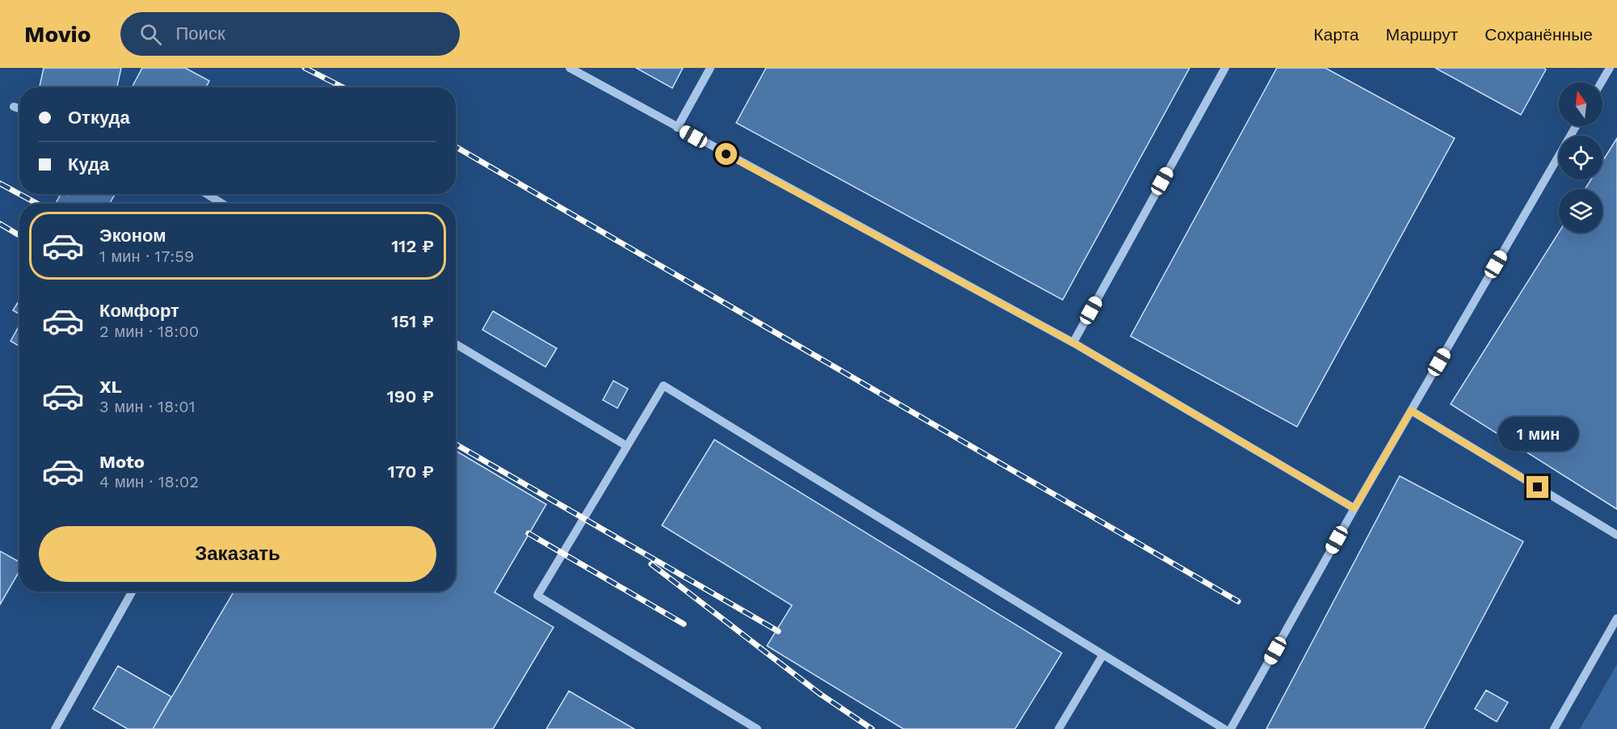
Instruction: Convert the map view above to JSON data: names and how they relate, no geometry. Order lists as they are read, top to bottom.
{
  "north": "top",
  "page": {
    "header": "Movio",
    "search": "Поиск",
    "nav": ["Карта", "Маршрут", "Сохранённые"],
    "banner": ["Откуда", "Куда"],
    "list": [
      {
        "name": "Эконом",
        "note": "1 мин · 17:59",
        "value": "112 ₽"
      },
      {
        "name": "Комфорт",
        "note": "2 мин · 18:00",
        "value": "151 ₽"
      },
      {
        "name": "XL",
        "note": "3 мин · 18:01",
        "value": "190 ₽"
      },
      {
        "name": "Moto",
        "note": "4 мин · 18:02",
        "value": "170 ₽"
      }
    ],
    "bubble": "1 мин",
    "buttons": "Заказать"
  }
}
